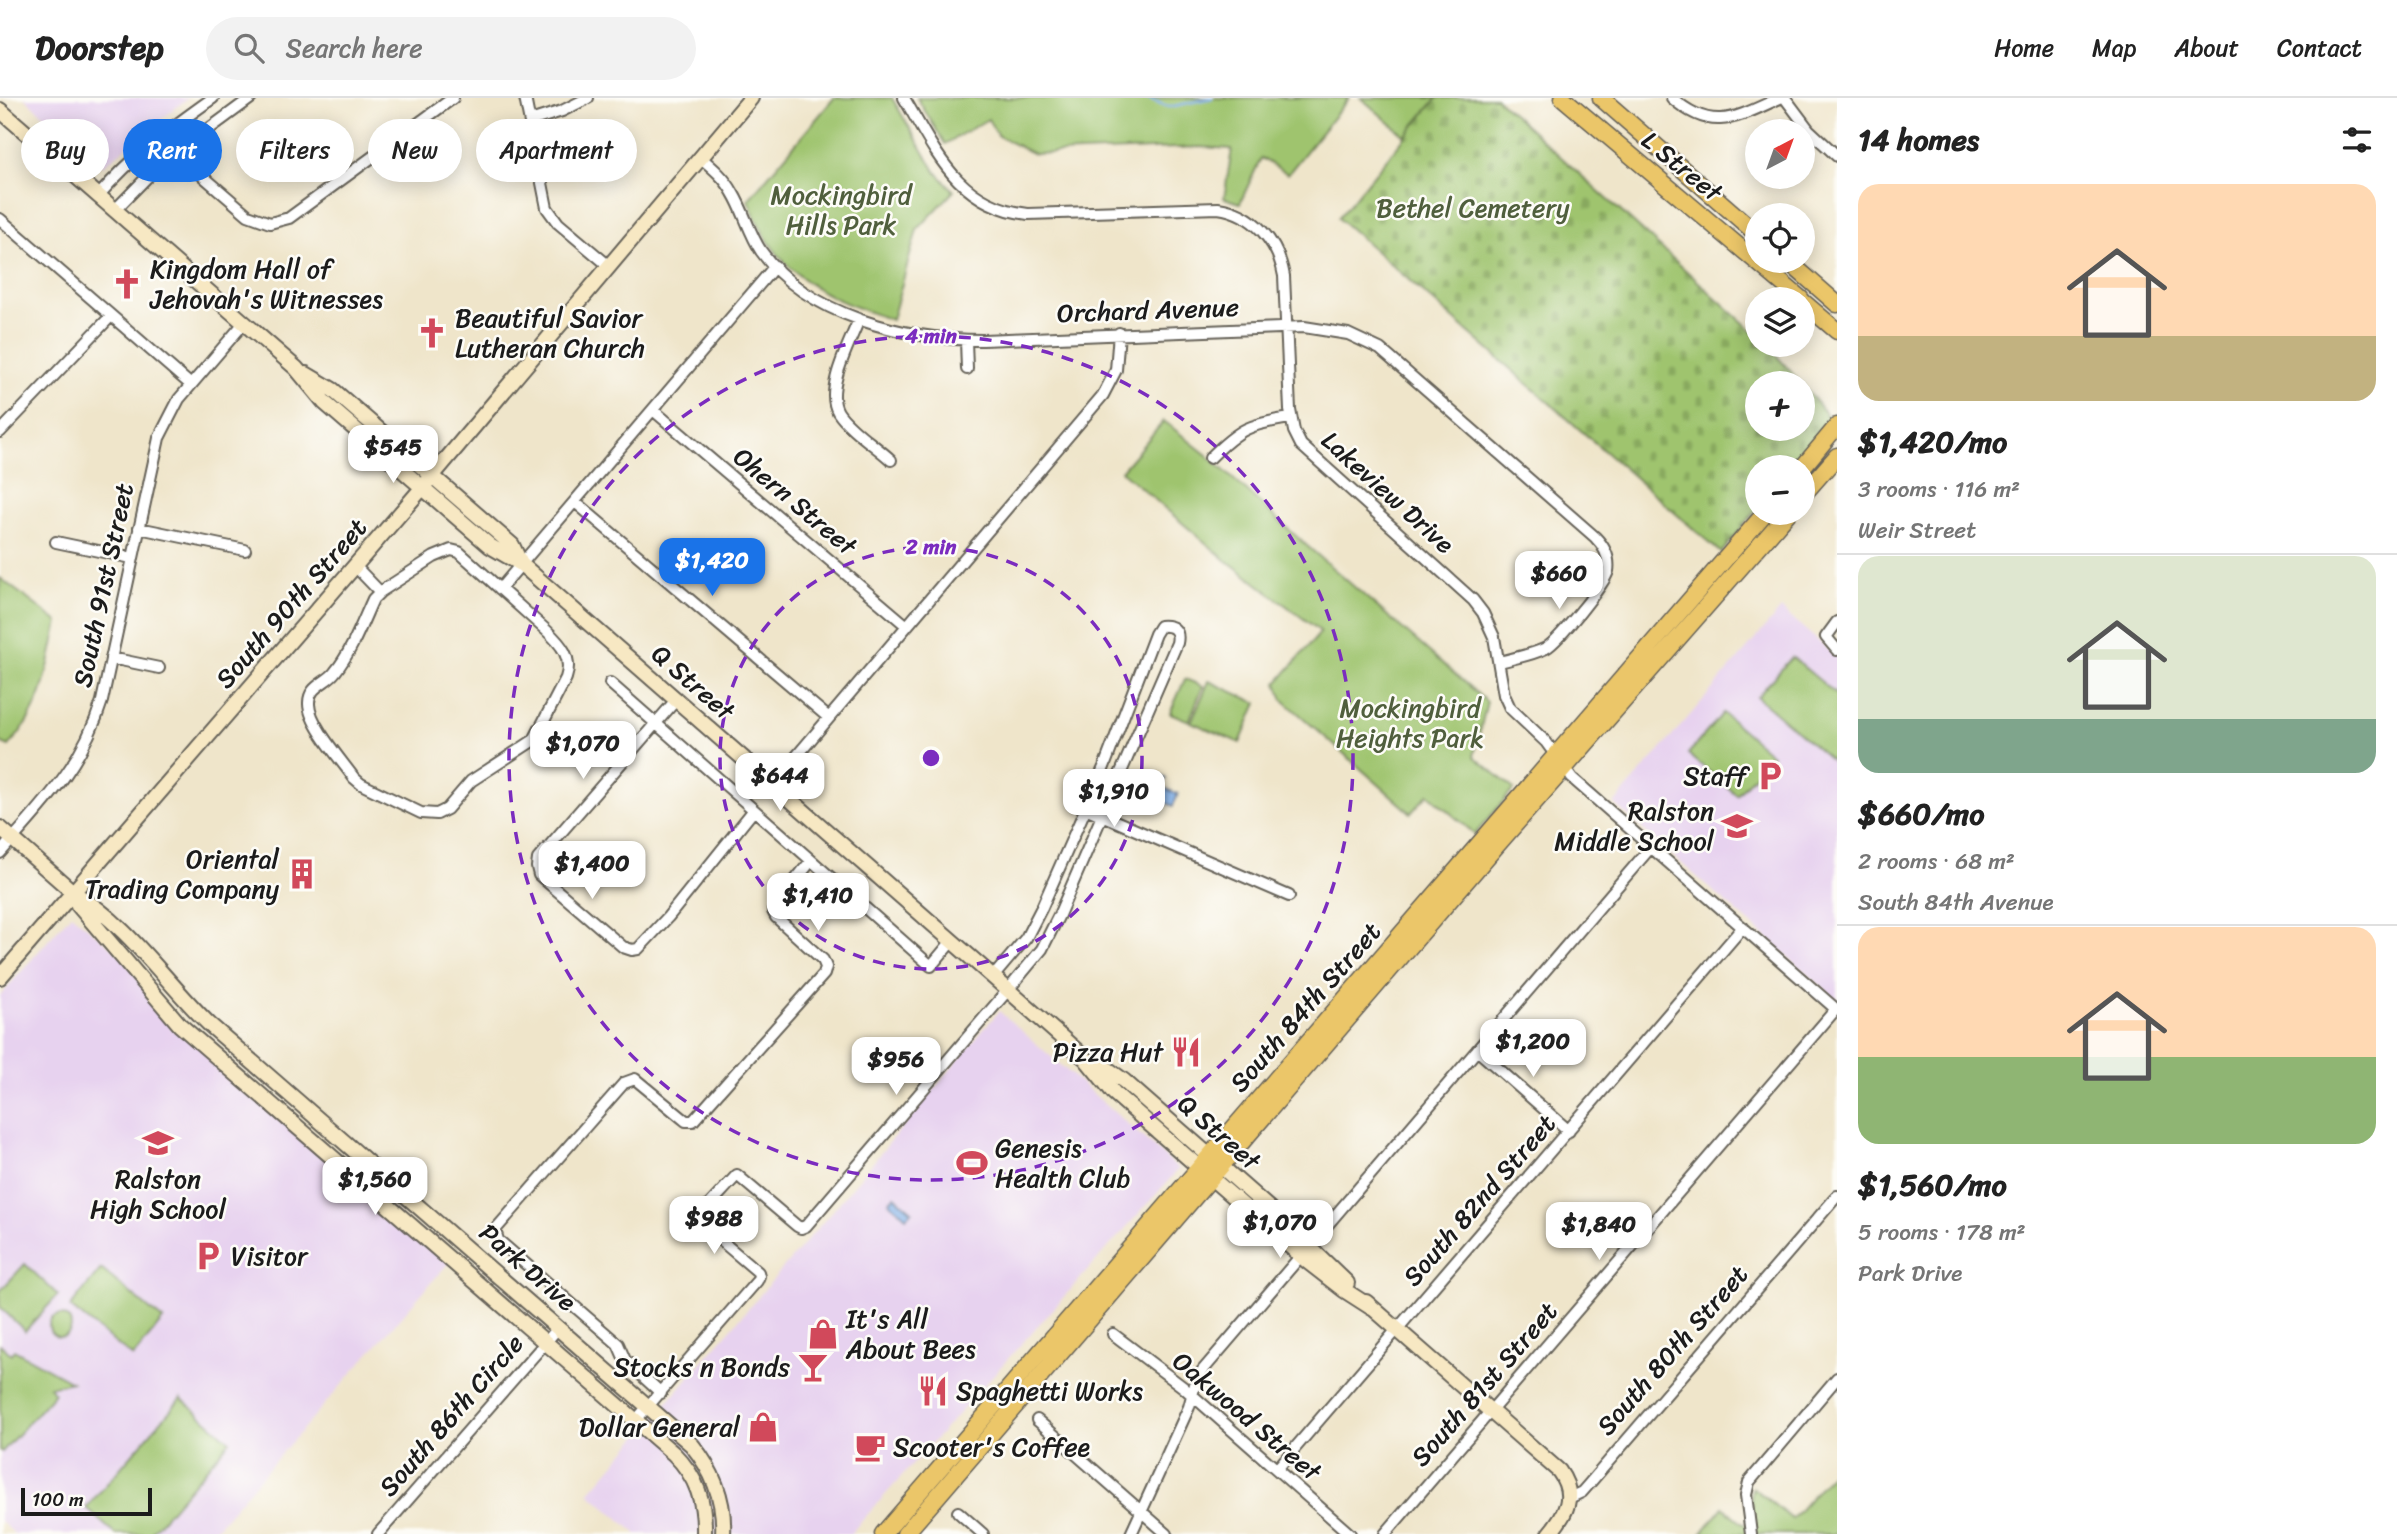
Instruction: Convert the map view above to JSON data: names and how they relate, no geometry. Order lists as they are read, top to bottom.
{
  "streets": {
    "main road": ["L Street", "South 84th Street"],
    "street": [
      "Orchard Avenue",
      "Lakeview Drive",
      "Ohern Street",
      "South 91st Street",
      "South 90th Street",
      "Q Street",
      "South 82nd Street",
      "Park Drive",
      "South 80th Street",
      "South 81st Street",
      "South 86th Circle",
      "Oakwood Street"
    ]
  },
  "crossings": [
    ["Orchard Avenue", "Lakeview Drive"],
    ["Orchard Avenue", "South 90th Street"],
    ["Lakeview Drive", "South 84th Street"],
    ["Lakeview Drive", "South 82nd Street"],
    ["Lakeview Drive", "South 81st Street"],
    ["South 91st Street", "Q Street"],
    ["South 91st Street", "Park Drive"],
    ["South 90th Street", "Q Street"],
    ["South 90th Street", "Park Drive"],
    ["Q Street", "South 84th Street"],
    ["Q Street", "South 82nd Street"],
    ["Q Street", "South 80th Street"],
    ["Q Street", "South 81st Street"],
    ["South 82nd Street", "Oakwood Street"],
    ["Park Drive", "South 86th Circle"]
  ],
  "parks": ["Mockingbird Hills Park", "Bethel Cemetery", "Mockingbird Heights Park"],
  "places": {
    "church": ["Kingdom Hall of Jehovah's Witnesses", "Beautiful Savior Lutheran Church"],
    "parking": ["Staff", "Visitor"],
    "school or university": ["Ralston Middle School", "Ralston High School"],
    "building": ["Oriental Trading Company"],
    "restaurant": ["Pizza Hut", "Spaghetti Works"],
    "sports": ["Genesis Health Club"],
    "shop": ["It's All About Bees", "Dollar General"],
    "bar": ["Stocks n Bonds"],
    "cafe": ["Scooter's Coffee"]
  },
  "scale_bar": "100 m",
  "north": "top right",
  "page": {
    "header": "Doorstep",
    "search": "Search here",
    "nav": [
      "Home",
      "Map",
      "About",
      "Contact"
    ],
    "heading": "14 homes",
    "map_buttons": ["+", "−"],
    "chip": [
      "Buy",
      "Rent",
      "Filters",
      "New",
      "Apartment"
    ],
    "list": [
      {
        "name": "$1,420/mo",
        "note": "3 rooms · 116 m² · Weir Street"
      },
      {
        "name": "$660/mo",
        "note": "2 rooms · 68 m² · South 84th Avenue"
      },
      {
        "name": "$1,560/mo",
        "note": "5 rooms · 178 m² · Park Drive"
      }
    ],
    "price": [
      "$545",
      "$1,420",
      "$660",
      "$1,070",
      "$644",
      "$1,910",
      "$1,400",
      "$1,410",
      "$1,200",
      "$956",
      "$1,560",
      "$988",
      "$1,070",
      "$1,840"
    ],
    "scale": "100 m"
  },
  "rings": ["4 min", "2 min"]
}
